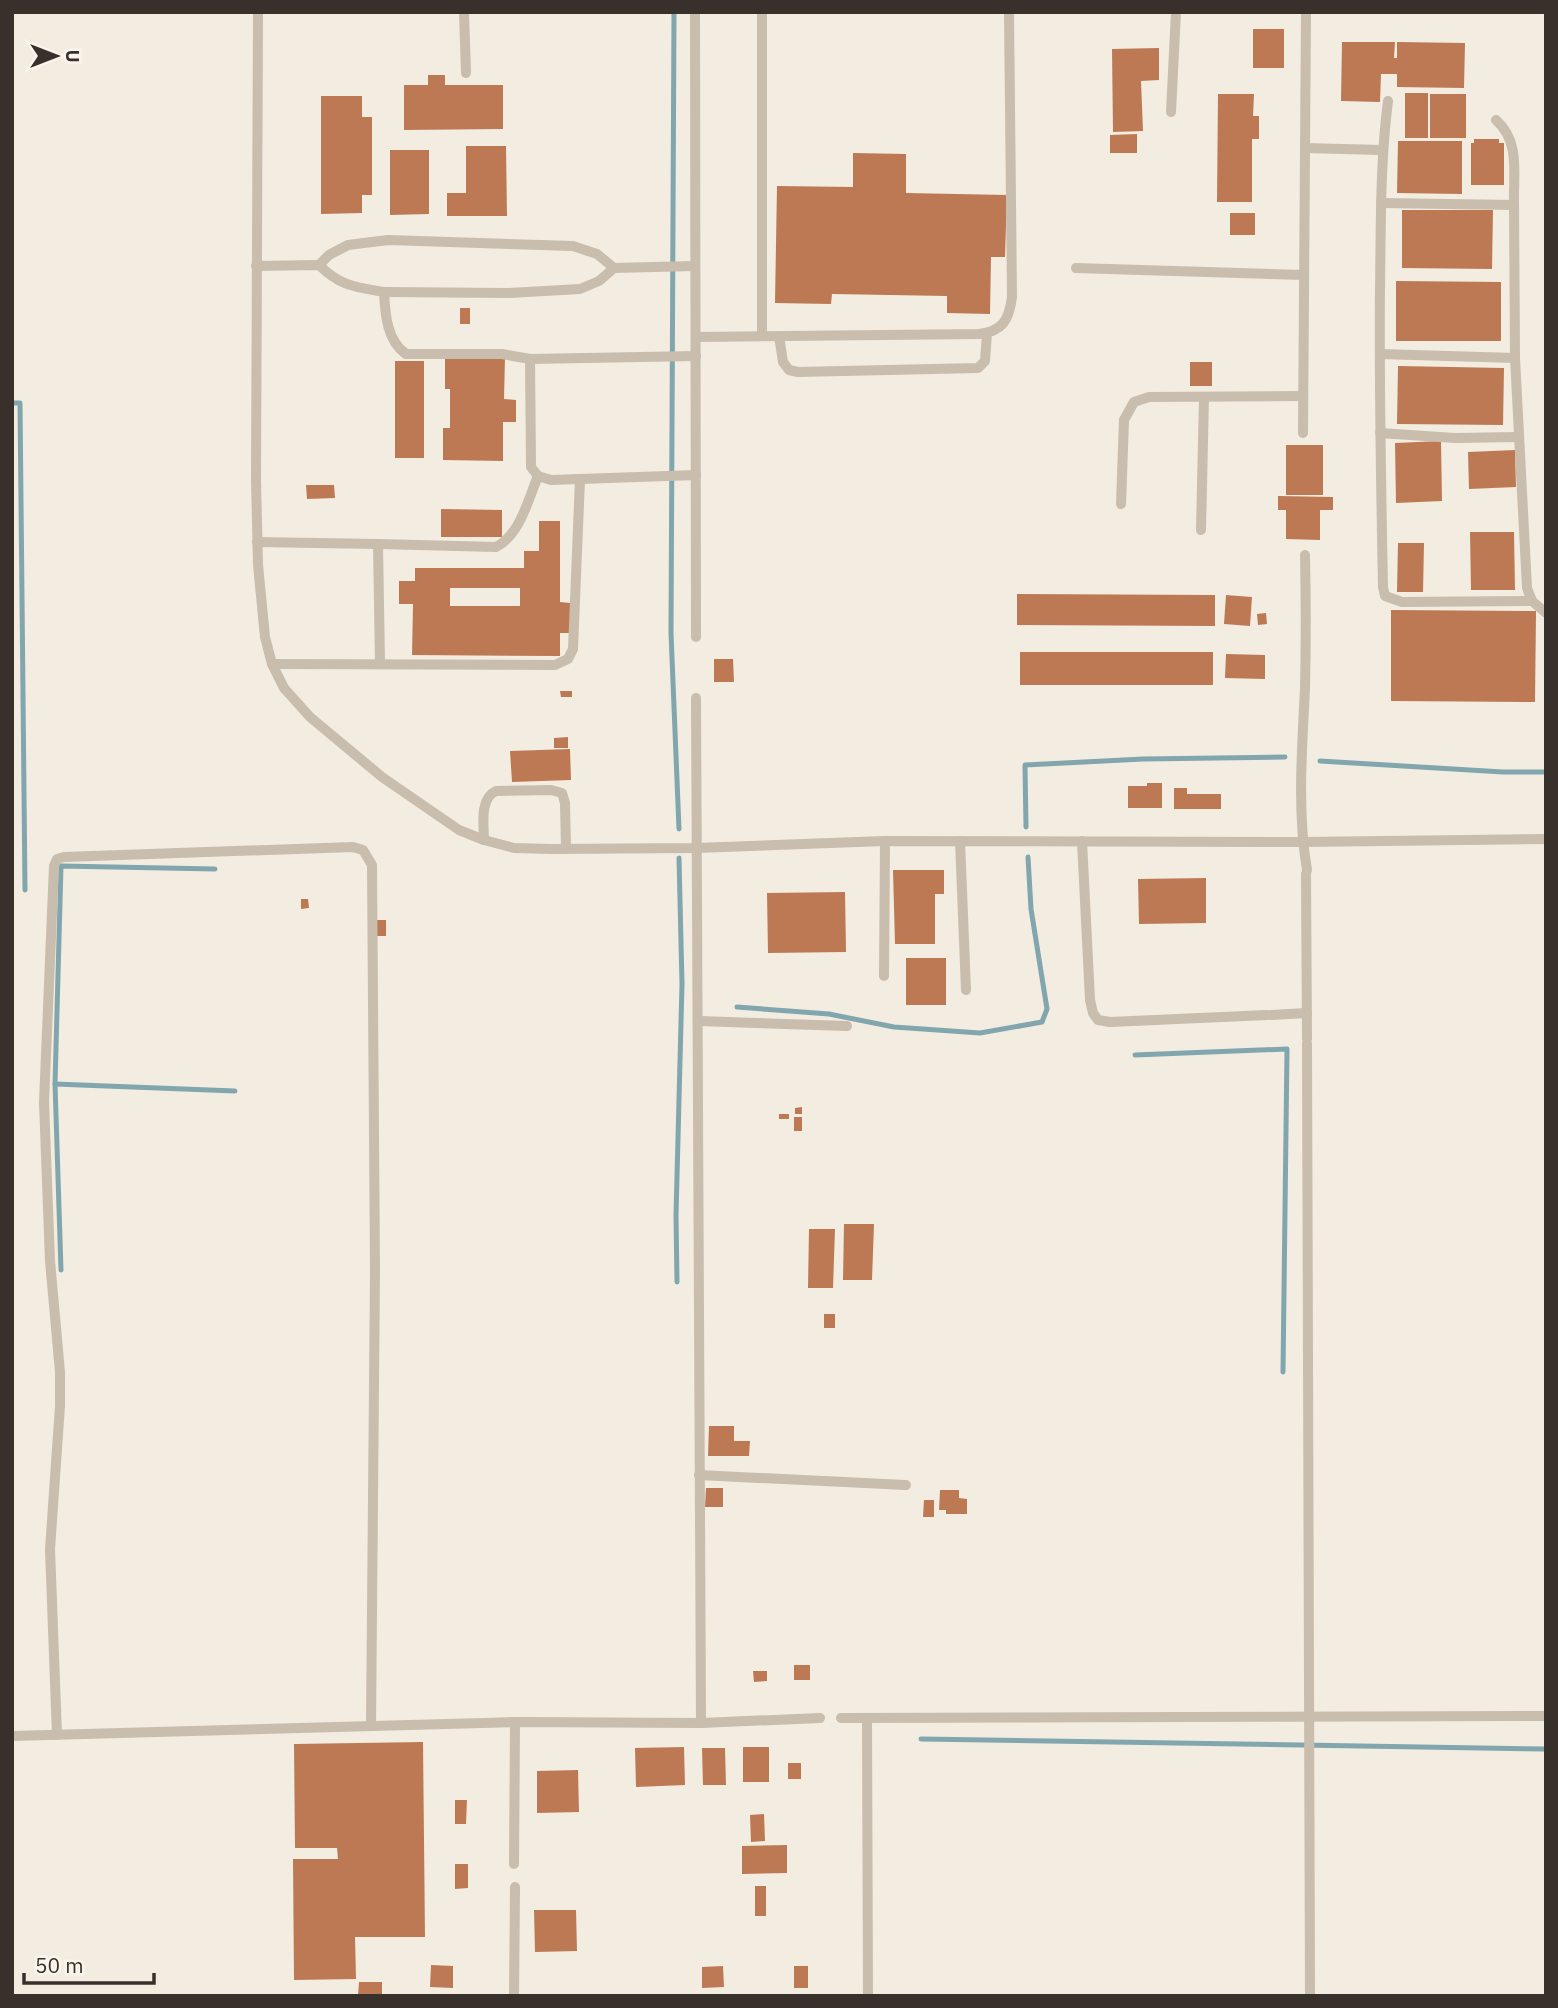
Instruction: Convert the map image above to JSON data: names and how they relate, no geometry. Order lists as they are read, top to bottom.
{
  "scale_bar": "50 m",
  "north": "right"
}
